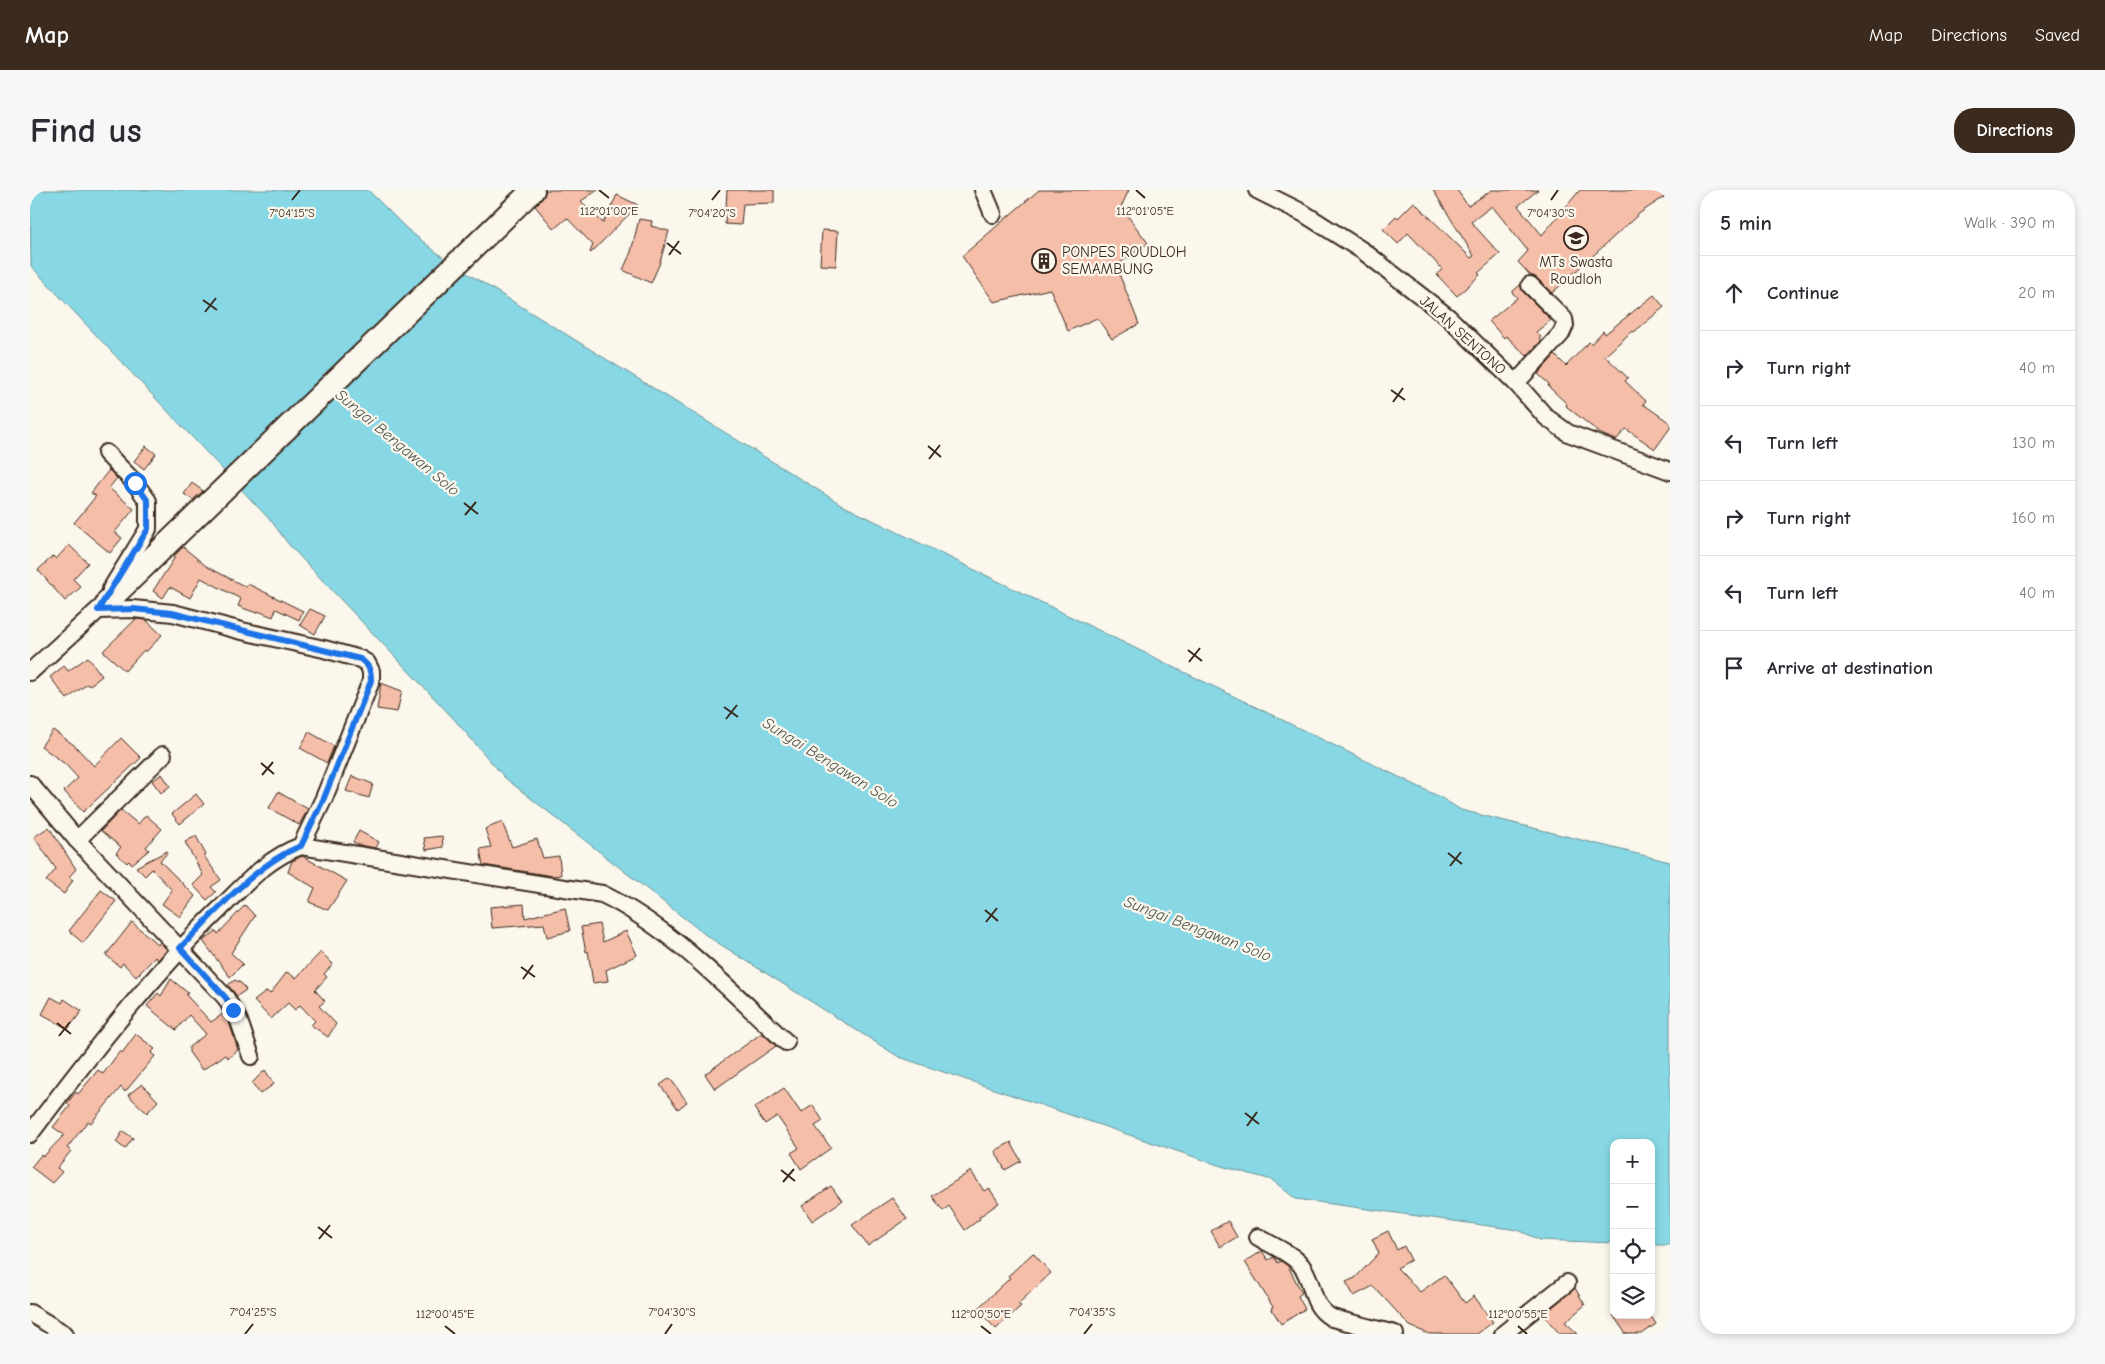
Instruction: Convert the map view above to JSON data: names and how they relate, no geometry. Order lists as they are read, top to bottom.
{
  "streets": {
    "street": ["JALAN SENTONO"]
  },
  "water": ["Sungai Bengawan Solo"],
  "places": {
    "school or university": ["MTs Swasta Roudloh"],
    "building": ["PONPES ROUDLOH SEMAMBUNG"]
  },
  "page": {
    "header": "Map",
    "nav": ["Map", "Directions", "Saved"],
    "buttons": "Directions",
    "title": "Find us",
    "heading": ["5 min", "Walk · 390 m"],
    "list": [
      ["Continue", "20 m"],
      ["Turn right", "40 m"],
      ["Turn left", "130 m"],
      ["Turn right", "160 m"],
      ["Turn left", "40 m"],
      "Arrive at destination"
    ],
    "map_buttons": ["+", "−"]
  },
  "coordinates": [
    "112°01'00\"E",
    "112°01'05\"E",
    "7°04'15\"S",
    "7°04'20\"S",
    "7°04'30\"S",
    "7°04'25\"S",
    "7°04'35\"S",
    "112°00'45\"E",
    "112°00'50\"E",
    "112°00'55\"E"
  ]
}
